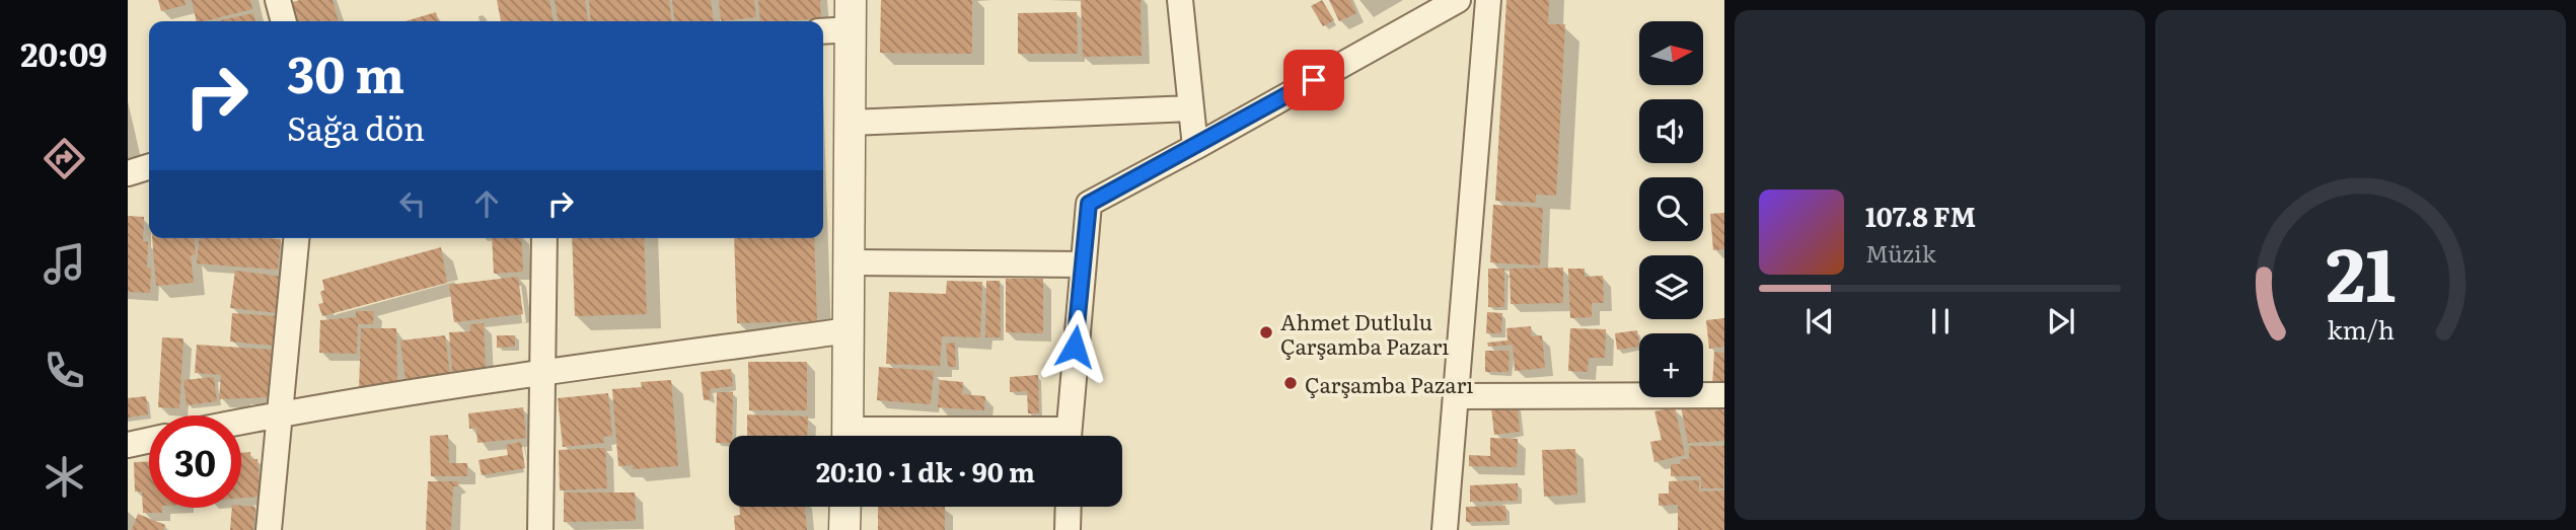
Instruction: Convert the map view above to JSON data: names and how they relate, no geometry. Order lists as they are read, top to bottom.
{
  "places": ["Ahmet Dutlulu Çarşamba Pazarı", "Çarşamba Pazarı"],
  "north": "right",
  "page": {
    "tabs": "20:09",
    "map_buttons": "+",
    "turn": ["30 m", "Sağa dön"],
    "song": ["107.8 FM", "Müzik"],
    "limit": "30",
    "trip": "20:10 · 1 dk · 90 m",
    "gauge": ["21", "km/h"]
  }
}
